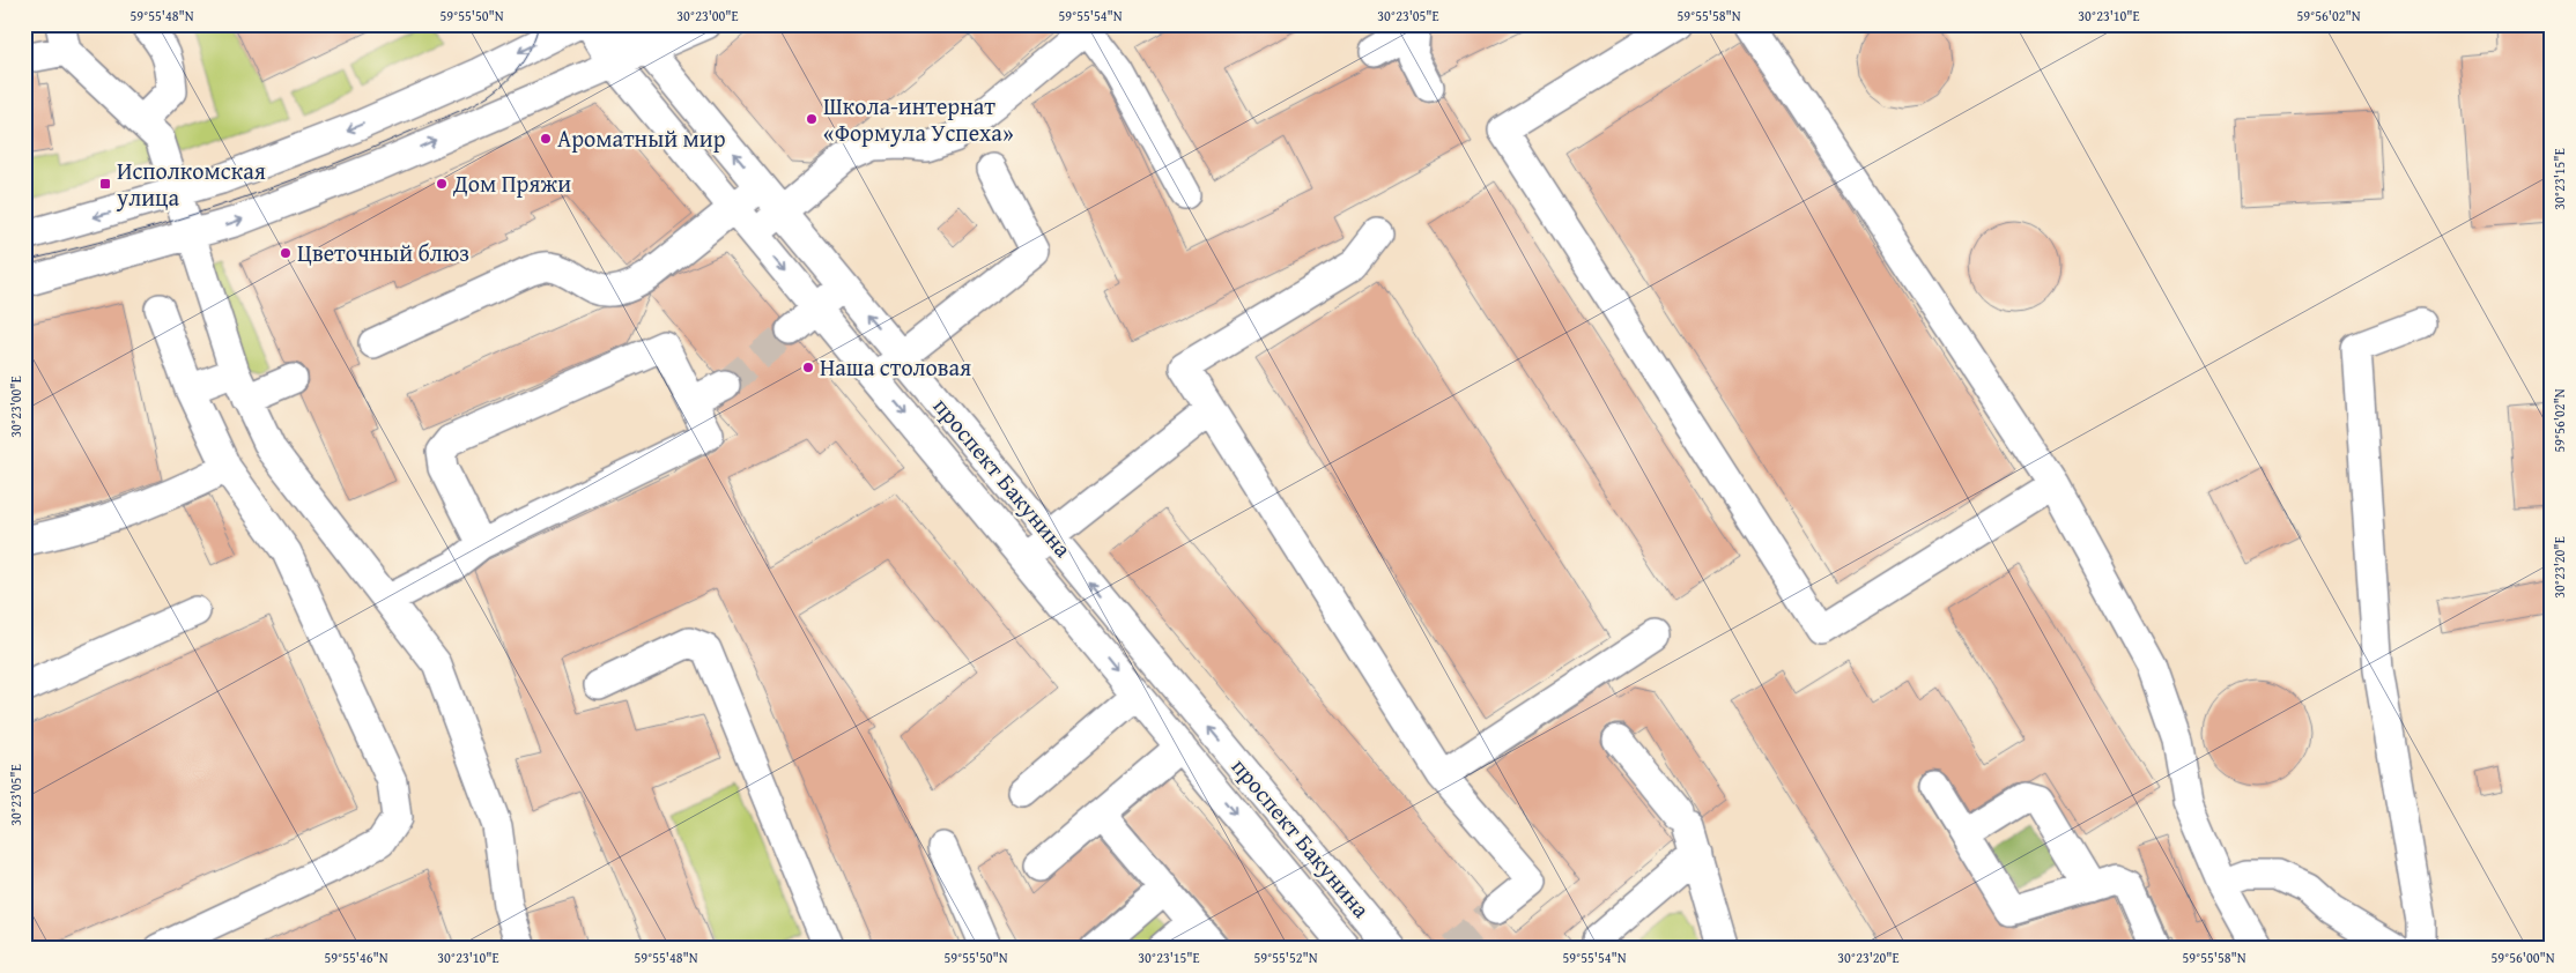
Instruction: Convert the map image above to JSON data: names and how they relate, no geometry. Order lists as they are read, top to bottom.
{
  "streets": {
    "street": ["проспект Бакунина"]
  },
  "places": {
    "other": [
      "Школа-интернат «Формула Успеха»",
      "Ароматный мир",
      "Дом Пряжи",
      "Цветочный блюз",
      "Наша столовая"
    ],
    "transit": ["Исполкомская улица"]
  },
  "coordinates": [
    "59°55'48\"N",
    "59°55'50\"N",
    "30°23'00\"E",
    "59°55'54\"N",
    "30°23'05\"E",
    "59°55'58\"N",
    "30°23'10\"E",
    "59°56'02\"N",
    "30°23'15\"E",
    "30°23'20\"E",
    "59°55'46\"N",
    "59°55'52\"N",
    "59°56'00\"N"
  ]
}
